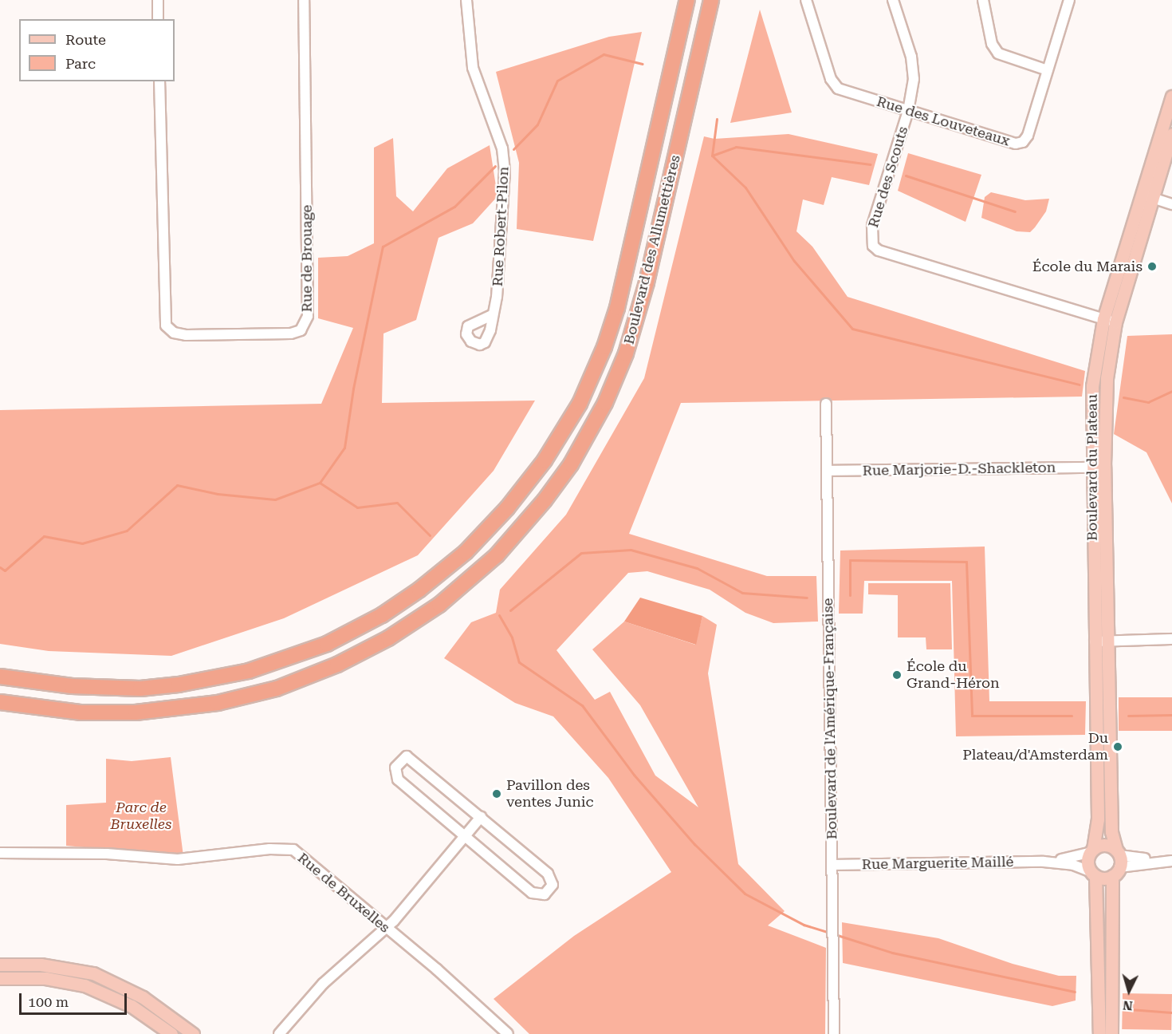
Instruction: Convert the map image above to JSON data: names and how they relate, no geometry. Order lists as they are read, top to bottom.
{
  "streets": {
    "highway": ["Boulevard des Allumettières"],
    "main road": ["Boulevard du Plateau"],
    "street": [
      "Rue des Louveteaux",
      "Rue des Scouts",
      "Rue Robert-Pilon",
      "Rue de Brouage",
      "Rue Marjorie-D.-Shackleton",
      "Boulevard de l'Amérique-Française",
      "Rue Marguerite Maillé",
      "Rue de Bruxelles"
    ]
  },
  "crossings": [
    ["Rue des Louveteaux", "Rue des Scouts"],
    ["Rue des Scouts", "Boulevard du Plateau"],
    ["Boulevard du Plateau", "Rue Marjorie-D.-Shackleton"],
    ["Boulevard du Plateau", "Rue Marguerite Maillé"],
    ["Rue Marjorie-D.-Shackleton", "Boulevard de l'Amérique-Française"],
    ["Boulevard de l'Amérique-Française", "Rue Marguerite Maillé"]
  ],
  "parks": ["Parc de Bruxelles"],
  "places": [
    "École du Marais",
    "École du Grand-Héron",
    "Du Plateau/d'Amsterdam",
    "Pavillon des ventes Junic"
  ],
  "legend": ["Route", "Parc"],
  "scale_bar": "100 m",
  "north": "bottom"
}
